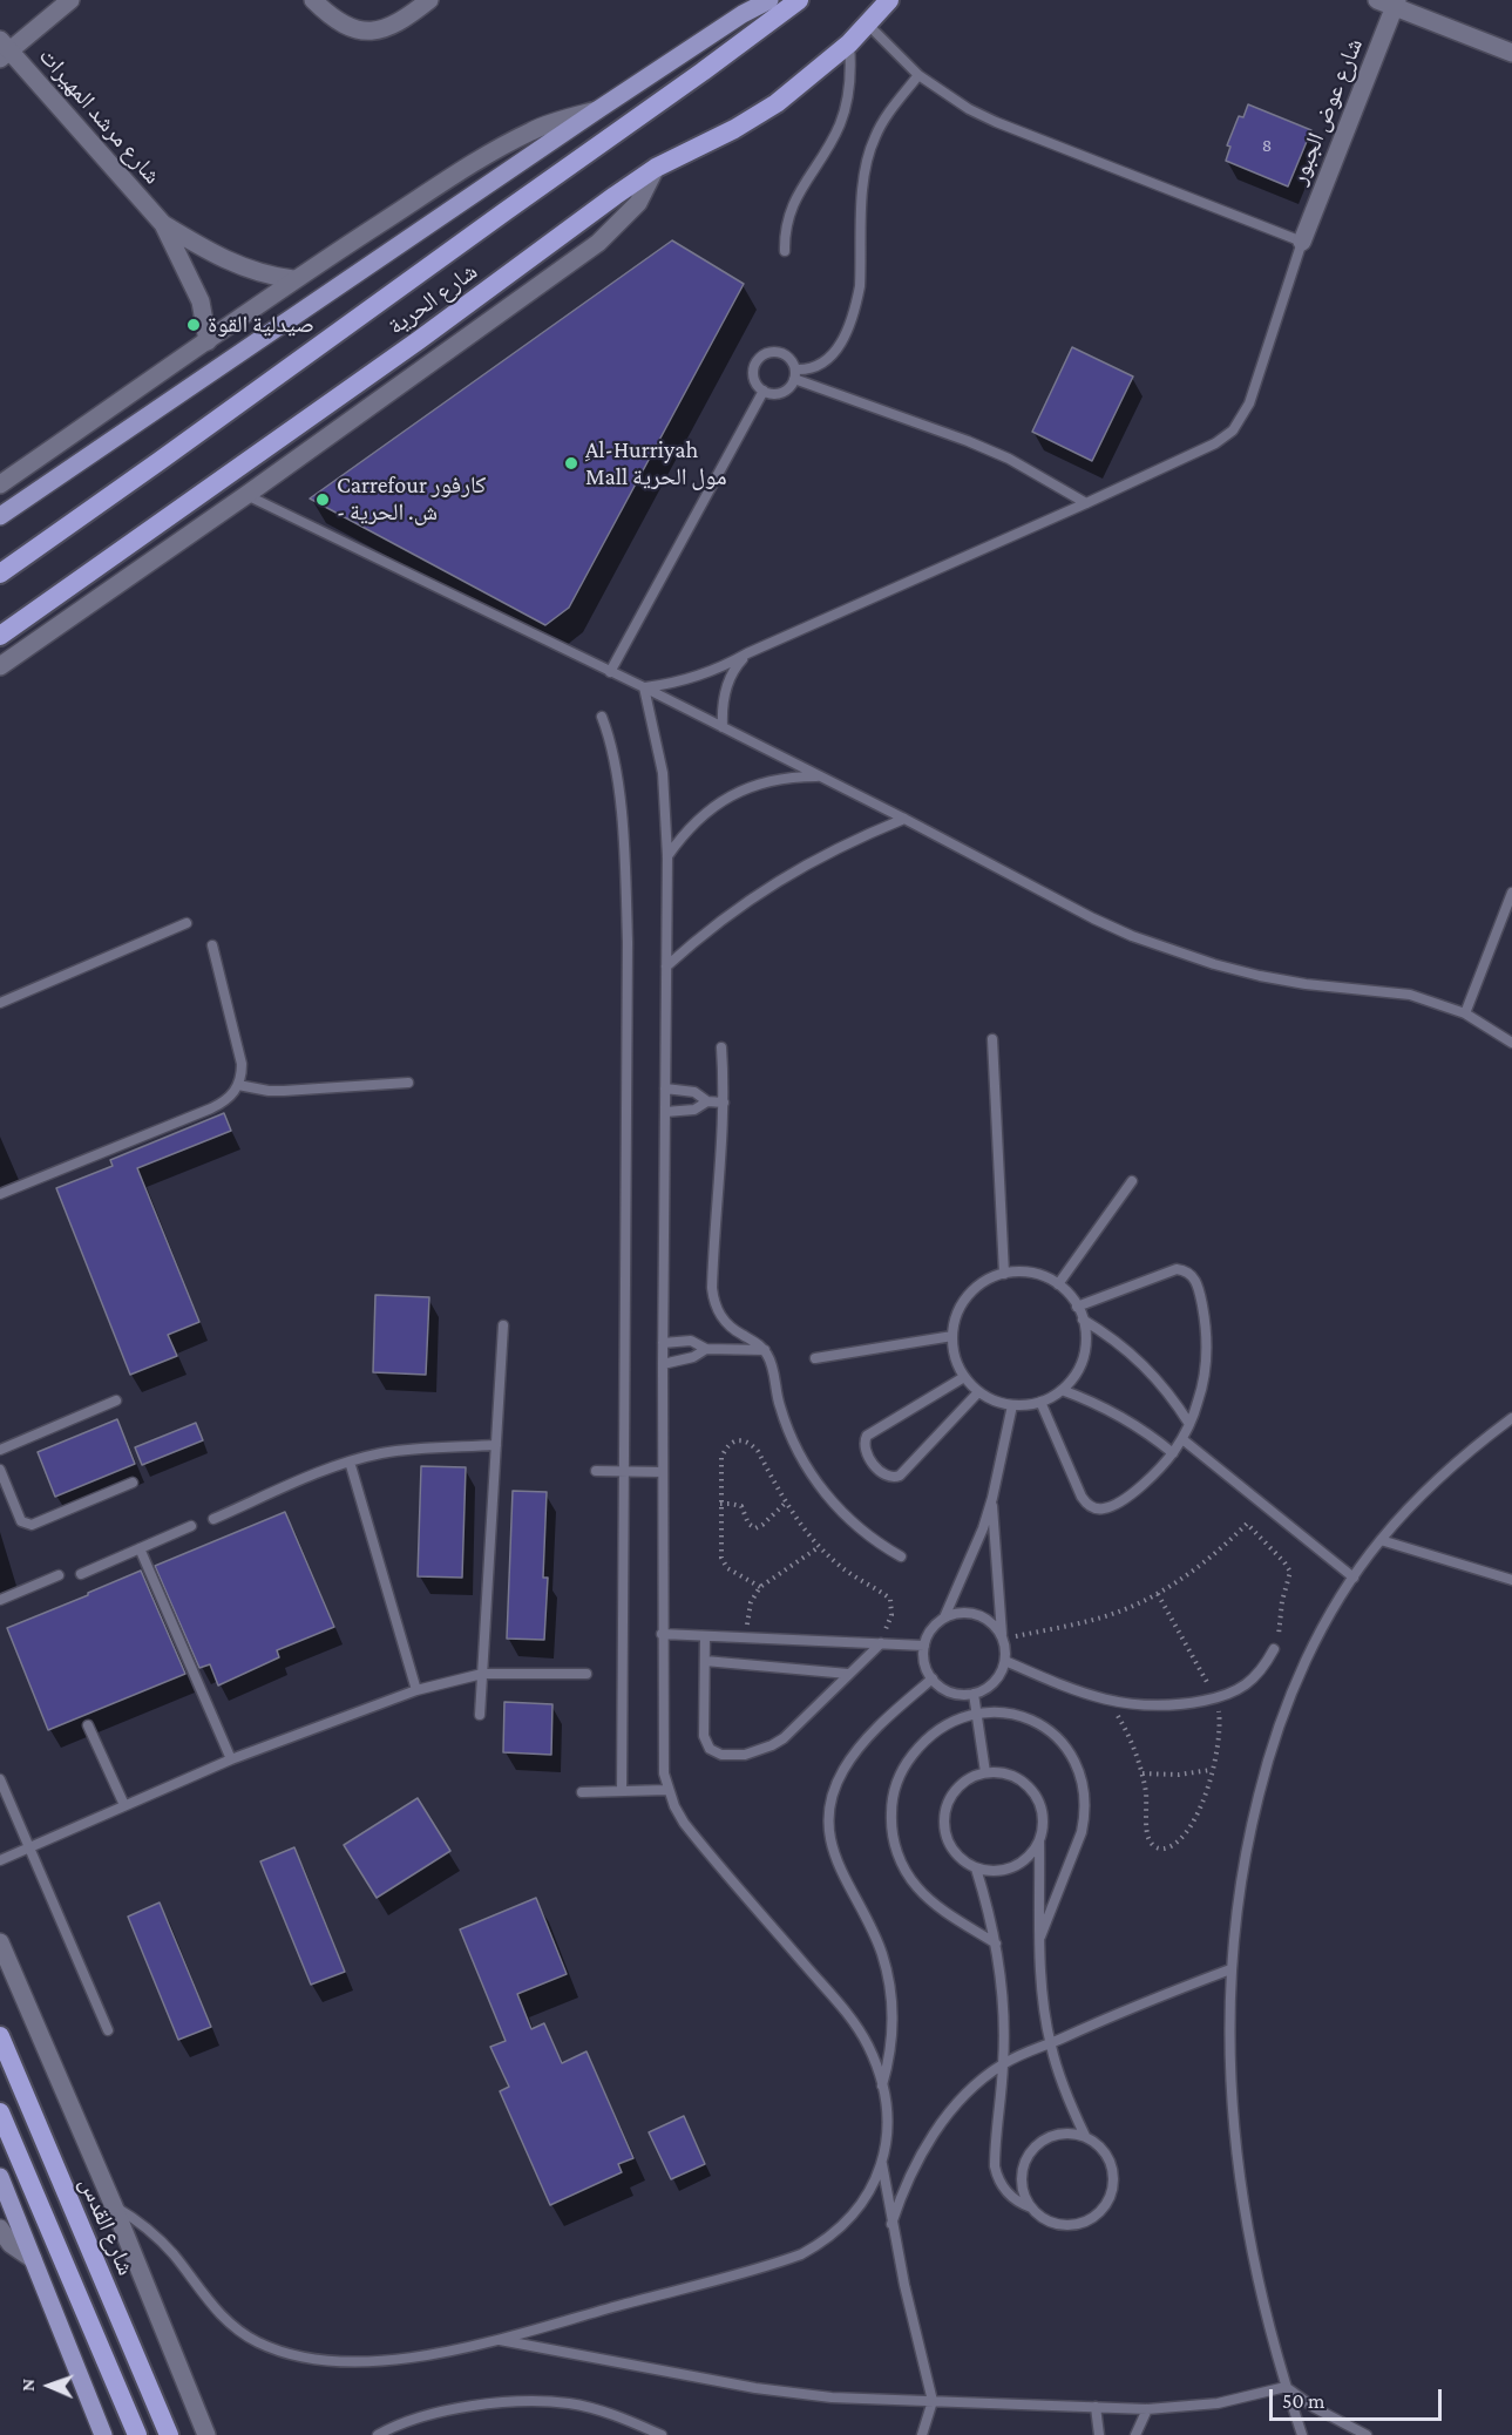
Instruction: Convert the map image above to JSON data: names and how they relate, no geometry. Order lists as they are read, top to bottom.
{
  "streets": {
    "highway": ["شارع الحرية", "شارع القدس"],
    "main road": ["شارع عوض الجبور", "شارع مرشد المهيرات"]
  },
  "places": ["صيدلية القوة", "ِAl-Hurriyah Mall مول الحرية", "Carrefour كارفور - ش. الحرية"],
  "house_numbers": ["8"],
  "scale_bar": "50 m",
  "north": "left"
}
